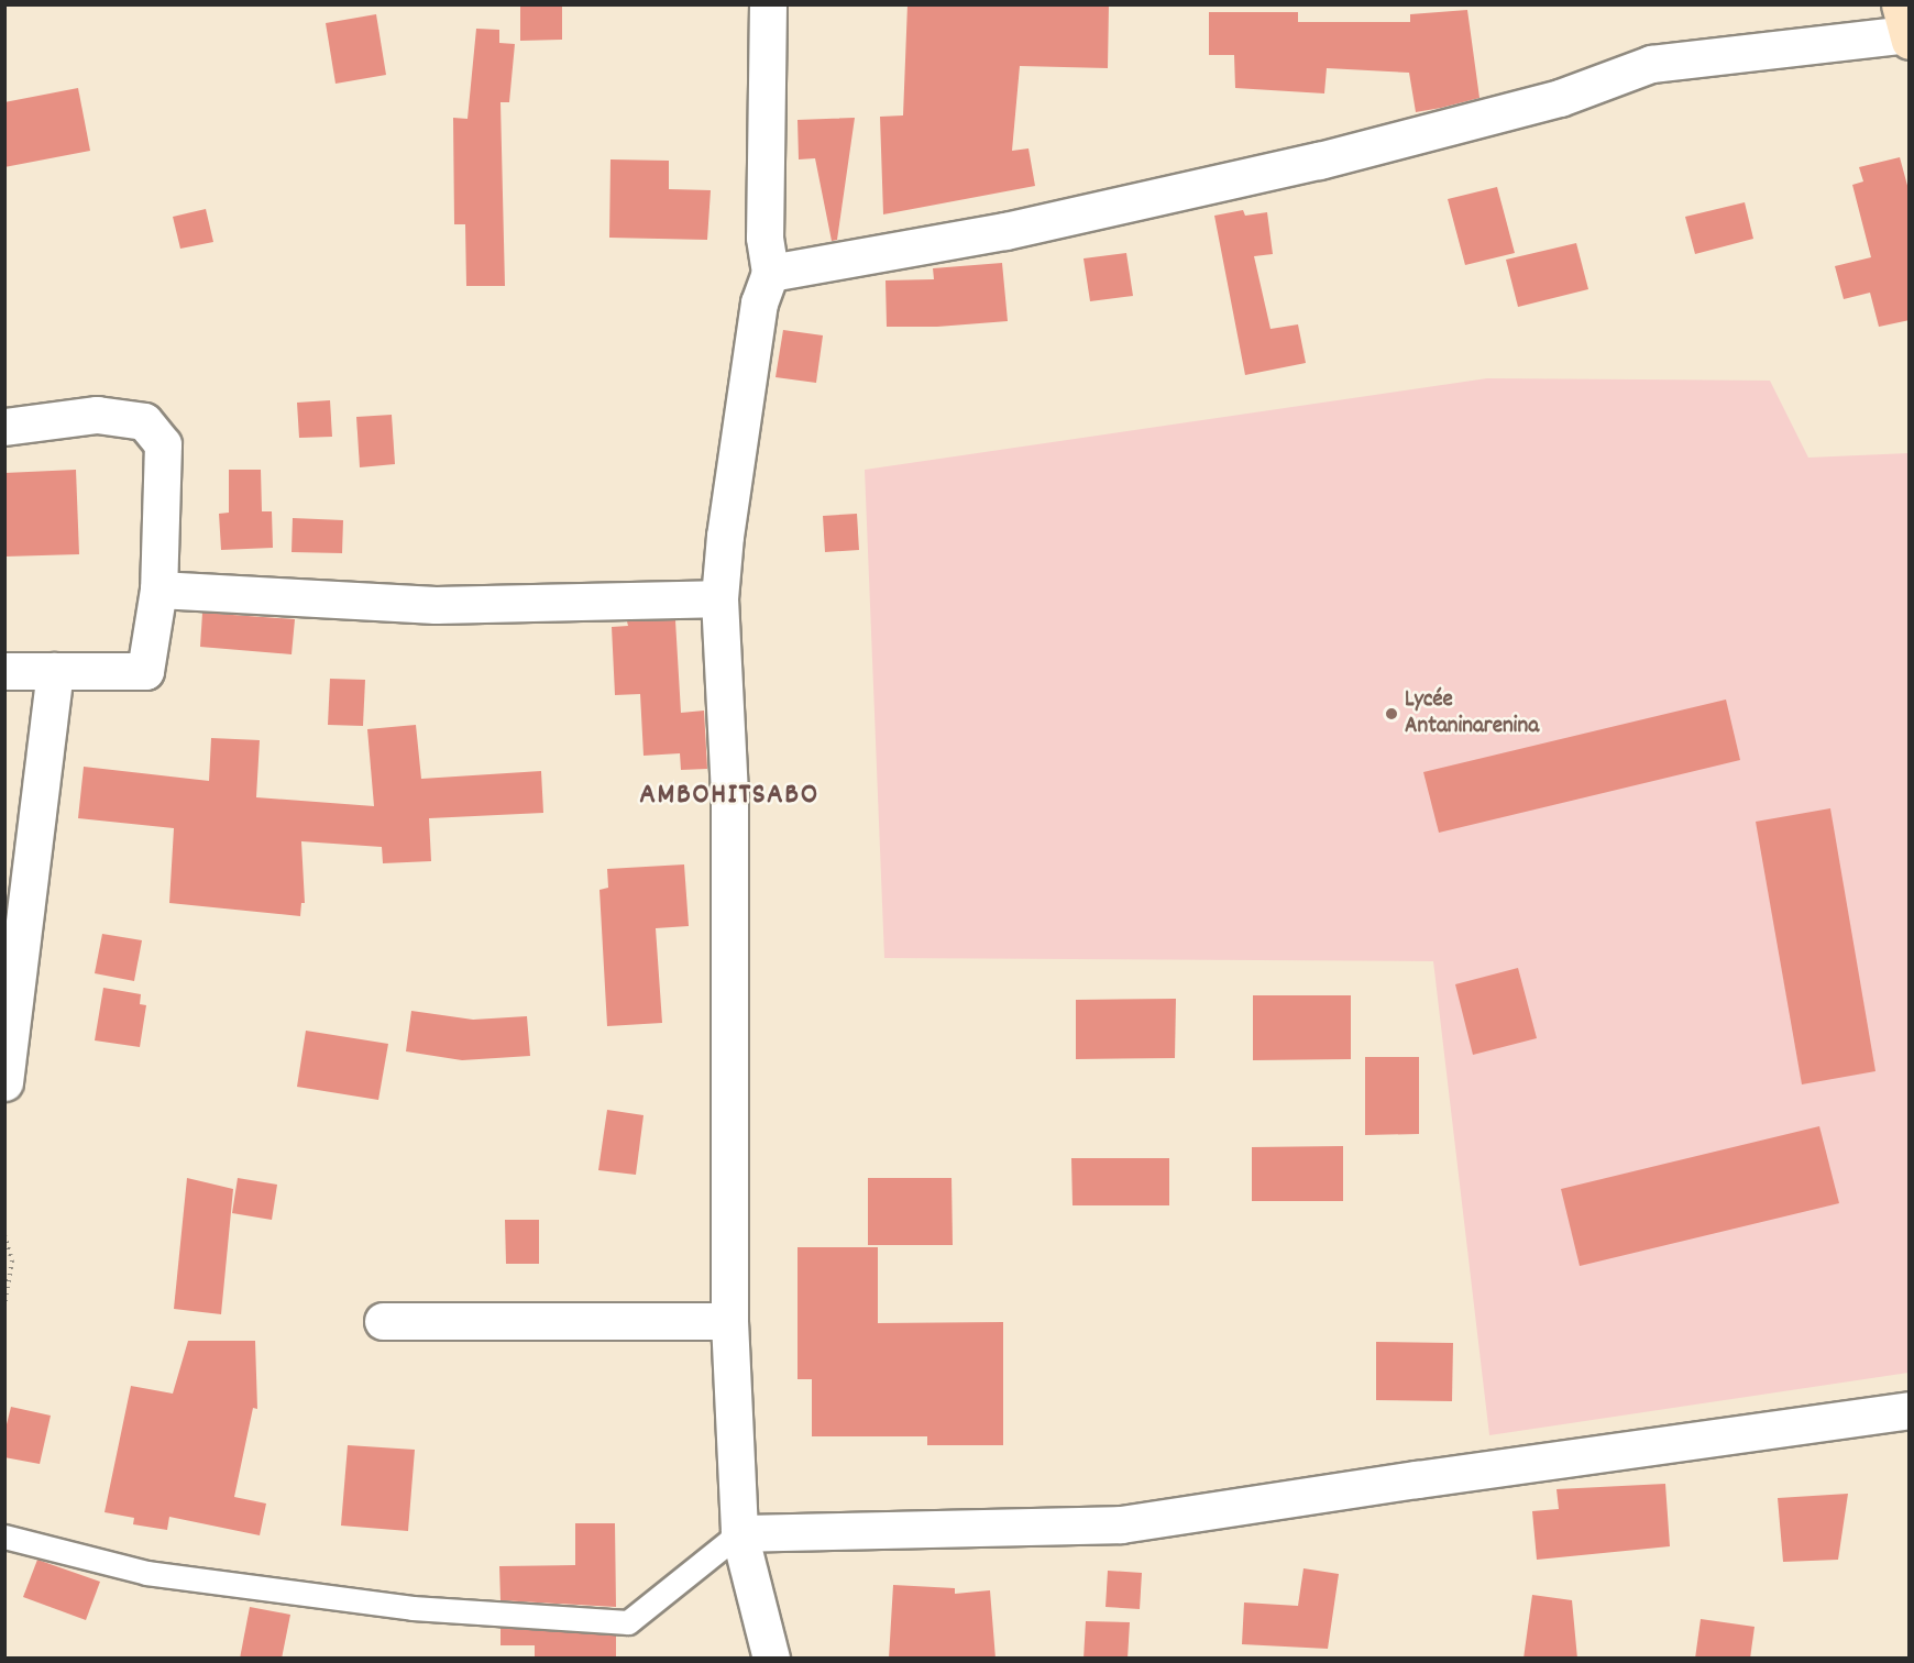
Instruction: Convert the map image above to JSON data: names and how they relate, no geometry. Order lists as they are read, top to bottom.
{
  "districts": ["AMBOHITSABO"],
  "places": ["Lycée Antaninarenina"]
}
